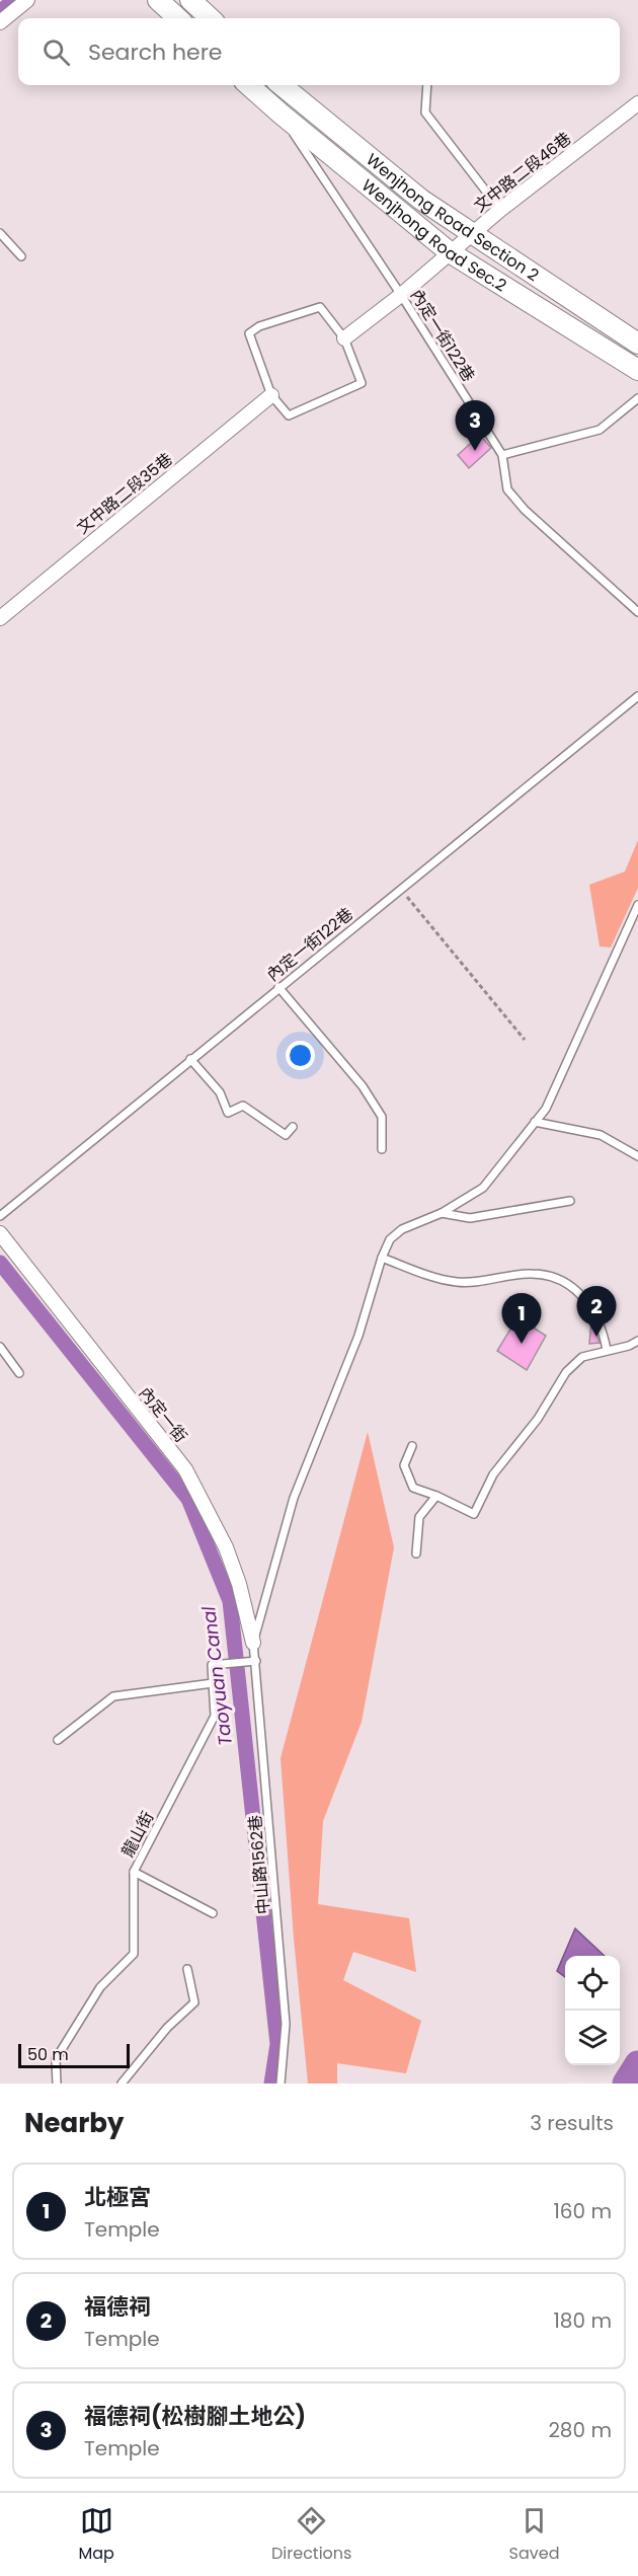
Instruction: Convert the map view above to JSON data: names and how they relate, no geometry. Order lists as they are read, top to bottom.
{
  "streets": {
    "street": [
      "文中路二段46巷",
      "Wenjhong Road Section 2",
      "Wenjhong Road Sec.2",
      "文中路二段35巷",
      "內定一街"
    ],
    "lane": ["內定一街122巷", "龍山街", "中山路1562巷"]
  },
  "crossings": [
    ["文中路二段46巷", "Wenjhong Road Section 2"],
    ["文中路二段46巷", "Wenjhong Road Sec.2"],
    ["文中路二段46巷", "內定一街122巷"],
    ["Wenjhong Road Sec.2", "內定一街122巷"],
    ["內定一街", "中山路1562巷"],
    ["龍山街", "中山路1562巷"]
  ],
  "water": ["Taoyuan Canal"],
  "scale_bar": "50 m",
  "page": {
    "search": "Search here",
    "pins": ["3", "2", "1"],
    "scale": "50 m",
    "heading": ["Nearby", "3 results"],
    "list": [
      {
        "mark": "1",
        "name": "北極宮",
        "note": "Temple",
        "value": "160 m"
      },
      {
        "mark": "2",
        "name": "福德祠",
        "note": "Temple",
        "value": "180 m"
      },
      {
        "mark": "3",
        "name": "福德祠(松樹腳土地公)",
        "note": "Temple",
        "value": "280 m"
      }
    ],
    "nav": ["Map", "Directions", "Saved"]
  }
}
